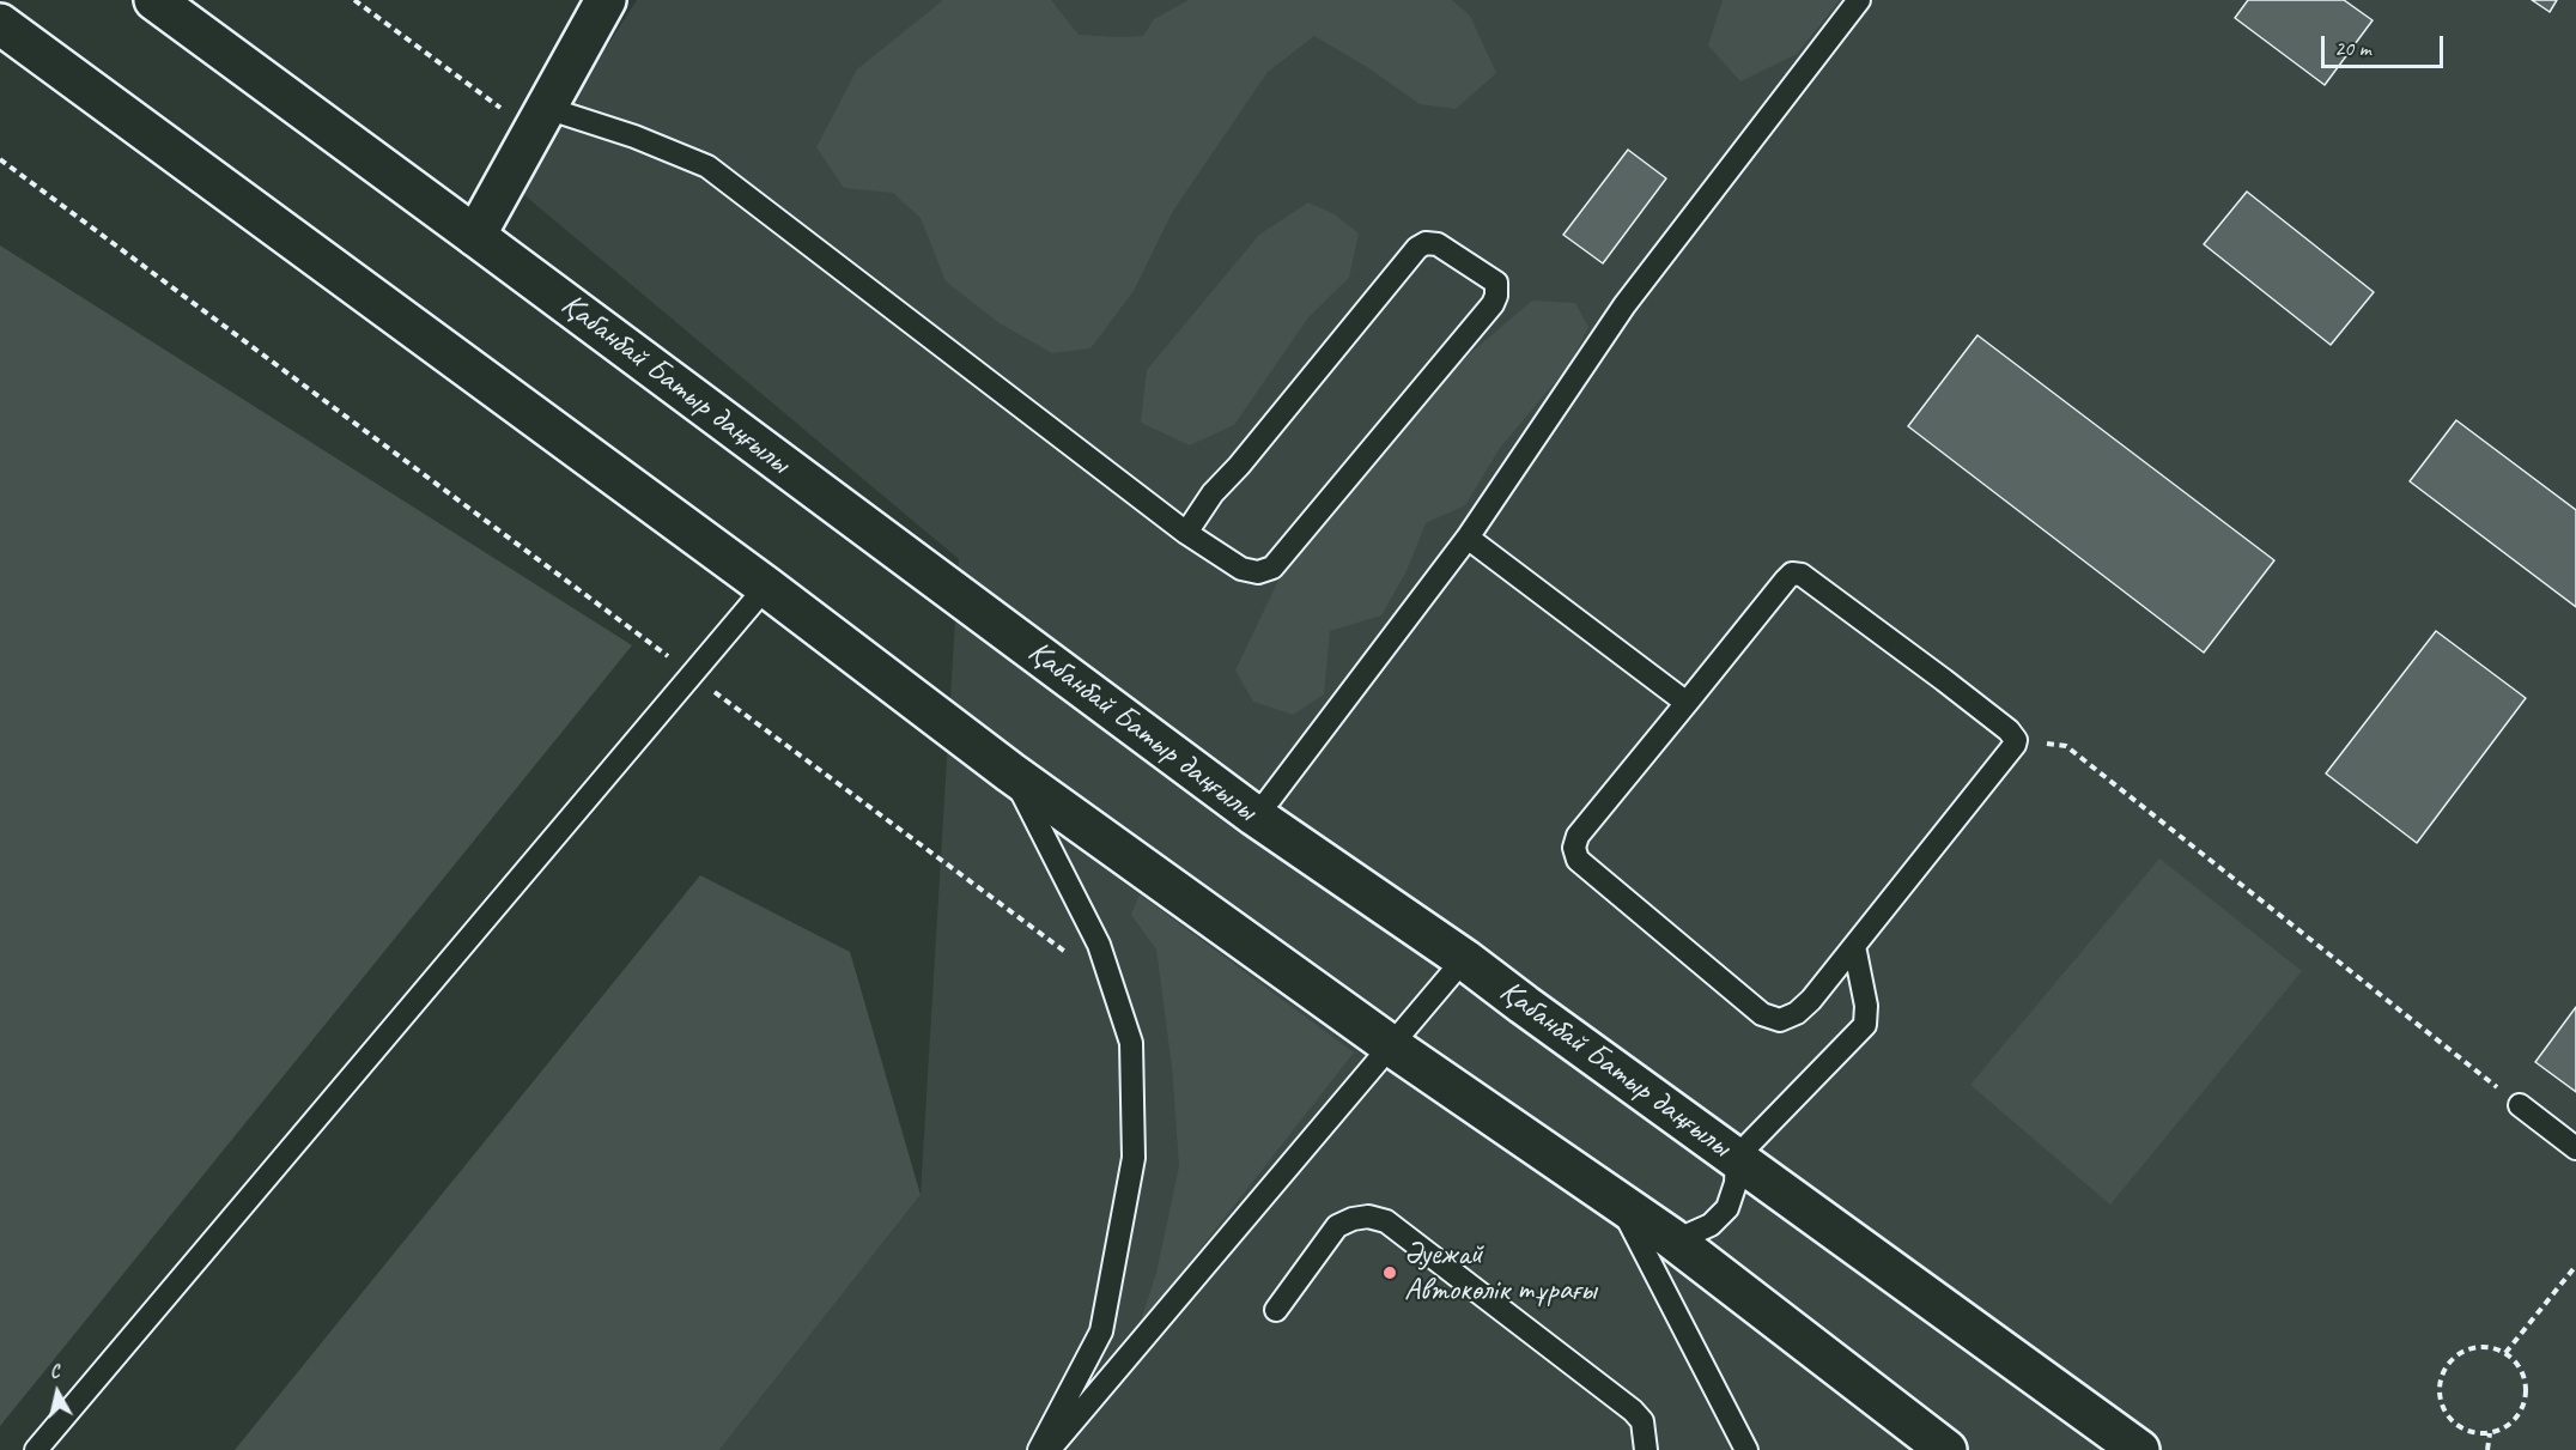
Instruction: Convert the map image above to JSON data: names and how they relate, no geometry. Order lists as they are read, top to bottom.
{
  "streets": {
    "main road": ["Қабанбай Батыр даңғылы"]
  },
  "places": ["Әуежай Автокөлік тұрағы"],
  "scale_bar": "20 m",
  "north": "top"
}
